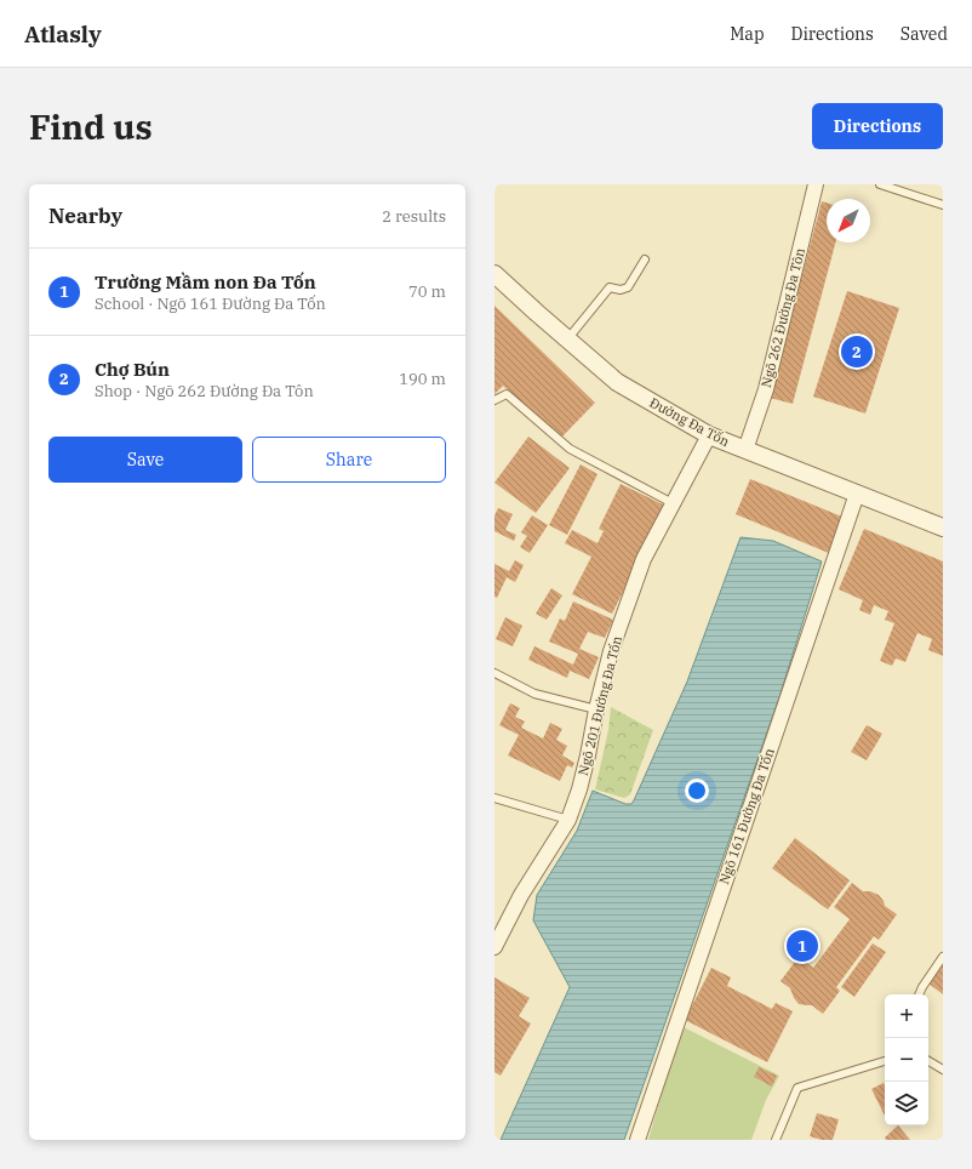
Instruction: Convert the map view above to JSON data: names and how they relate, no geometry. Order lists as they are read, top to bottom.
{
  "streets": {
    "street": [
      "Ngõ 262 Đường Đa Tôn",
      "Đường Đa Tốn",
      "Ngõ 201 Đường Đa Tốn",
      "Ngõ 161 Đường Đa Tốn"
    ]
  },
  "crossings": [
    ["Ngõ 262 Đường Đa Tôn", "Đường Đa Tốn"],
    ["Đường Đa Tốn", "Ngõ 201 Đường Đa Tốn"],
    ["Đường Đa Tốn", "Ngõ 161 Đường Đa Tốn"]
  ],
  "north": "bottom left",
  "page": {
    "header": "Atlasly",
    "nav": ["Map", "Directions", "Saved"],
    "buttons": [
      "Directions",
      ["Save", "Share"]
    ],
    "title": "Find us",
    "heading": ["Nearby", "2 results"],
    "list": [
      {
        "mark": "1",
        "name": "Trường Mầm non Đa Tốn",
        "note": "School · Ngõ 161 Đường Đa Tốn",
        "value": "70 m"
      },
      {
        "mark": "2",
        "name": "Chợ Bún",
        "note": "Shop · Ngõ 262 Đường Đa Tôn",
        "value": "190 m"
      }
    ],
    "pins": ["2", "1"],
    "map_buttons": ["+", "−"]
  }
}
